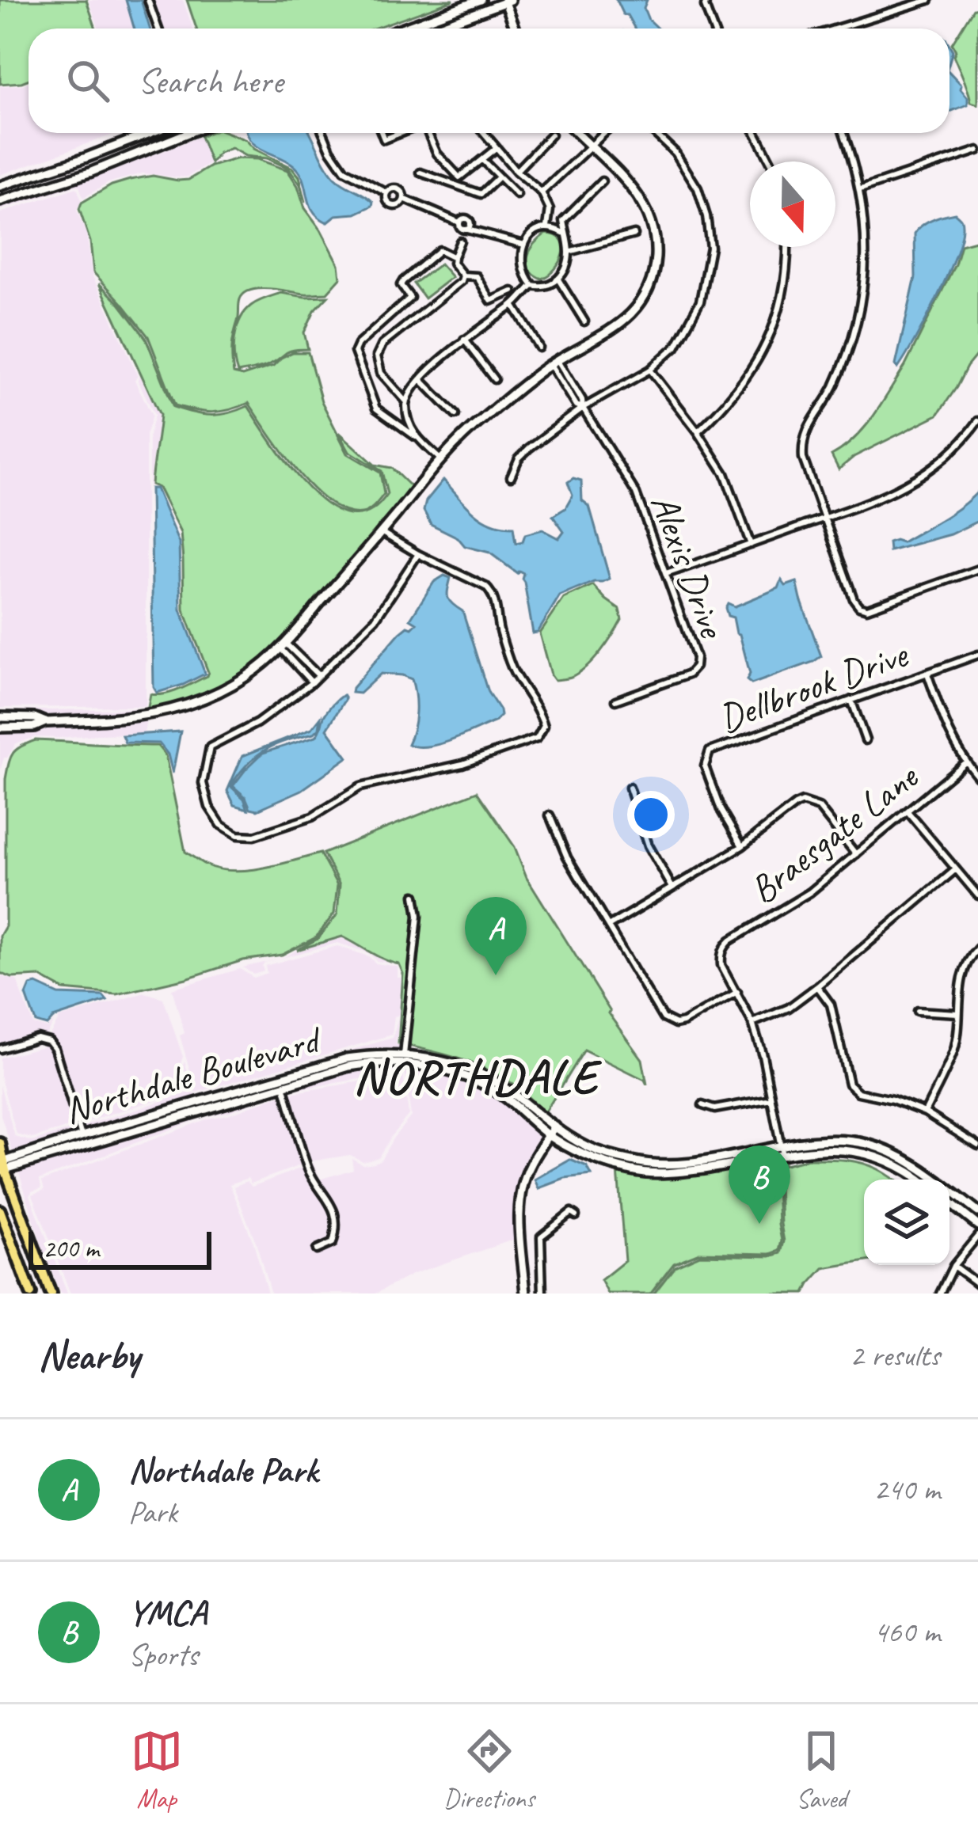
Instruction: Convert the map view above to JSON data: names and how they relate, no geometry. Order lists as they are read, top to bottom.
{
  "streets": {
    "street": [
      "Alexis Drive",
      "Dellbrook Drive",
      "Braesgate Lane",
      "Northdale Boulevard"
    ]
  },
  "crossings": [
    ["Braesgate Lane", "Northdale Boulevard"]
  ],
  "districts": ["NORTHDALE"],
  "scale_bar": "200 m",
  "north": "bottom",
  "page": {
    "search": "Search here",
    "pins": ["A", "B"],
    "scale": "200 m",
    "heading": ["Nearby", "2 results"],
    "list": [
      {
        "mark": "A",
        "name": "Northdale Park",
        "note": "Park",
        "value": "240 m"
      },
      {
        "mark": "B",
        "name": "YMCA",
        "note": "Sports",
        "value": "460 m"
      }
    ],
    "nav": ["Map", "Directions", "Saved"]
  }
}
